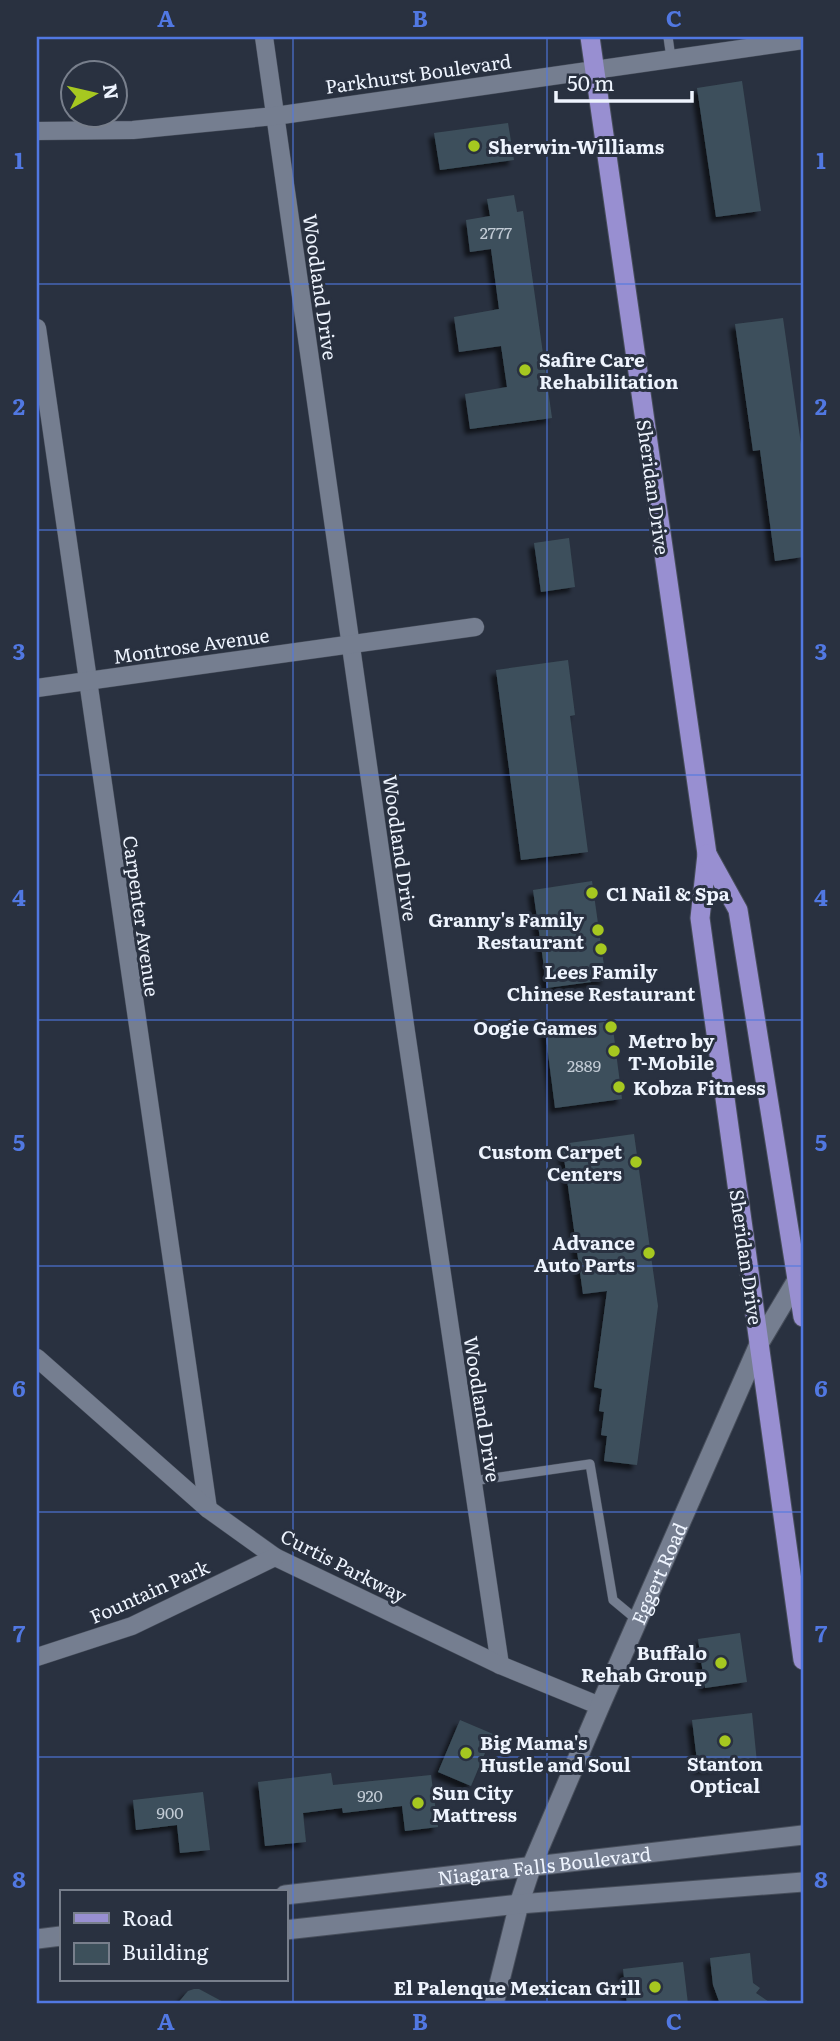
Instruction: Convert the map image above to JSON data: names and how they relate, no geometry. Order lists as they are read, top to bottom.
{
  "streets": {
    "main road": ["Sheridan Drive", "Eggert Road", "Niagara Falls Boulevard"],
    "street": [
      "Parkhurst Boulevard",
      "Woodland Drive",
      "Montrose Avenue",
      "Carpenter Avenue",
      "Curtis Parkway",
      "Fountain Park"
    ]
  },
  "crossings": [
    ["Parkhurst Boulevard", "Woodland Drive"],
    ["Parkhurst Boulevard", "Sheridan Drive"],
    ["Woodland Drive", "Montrose Avenue"],
    ["Woodland Drive", "Curtis Parkway"],
    ["Sheridan Drive", "Eggert Road"],
    ["Montrose Avenue", "Carpenter Avenue"],
    ["Carpenter Avenue", "Curtis Parkway"],
    ["Curtis Parkway", "Eggert Road"],
    ["Curtis Parkway", "Fountain Park"],
    ["Eggert Road", "Niagara Falls Boulevard"]
  ],
  "places": [
    "Sherwin-Williams",
    "Safire Care Rehabilitation",
    "C1 Nail & Spa",
    "Granny's Family Restaurant",
    "Lees Family Chinese Restaurant",
    "Oogie Games",
    "Metro by T-Mobile",
    "Kobza Fitness",
    "Custom Carpet Centers",
    "Advance Auto Parts",
    "Buffalo Rehab Group",
    "Stanton Optical",
    "Big Mama's Hustle and Soul",
    "Sun City Mattress",
    "El Palenque Mexican Grill"
  ],
  "house_numbers": [
    "2777",
    "2889",
    "920",
    "900"
  ],
  "legend": ["Road", "Building"],
  "scale_bar": "50 m",
  "north": "right",
  "grid": {
    "columns": ["A", "B", "C"],
    "rows": [
      "1",
      "2",
      "3",
      "4",
      "5",
      "6",
      "7",
      "8"
    ]
  }
}
